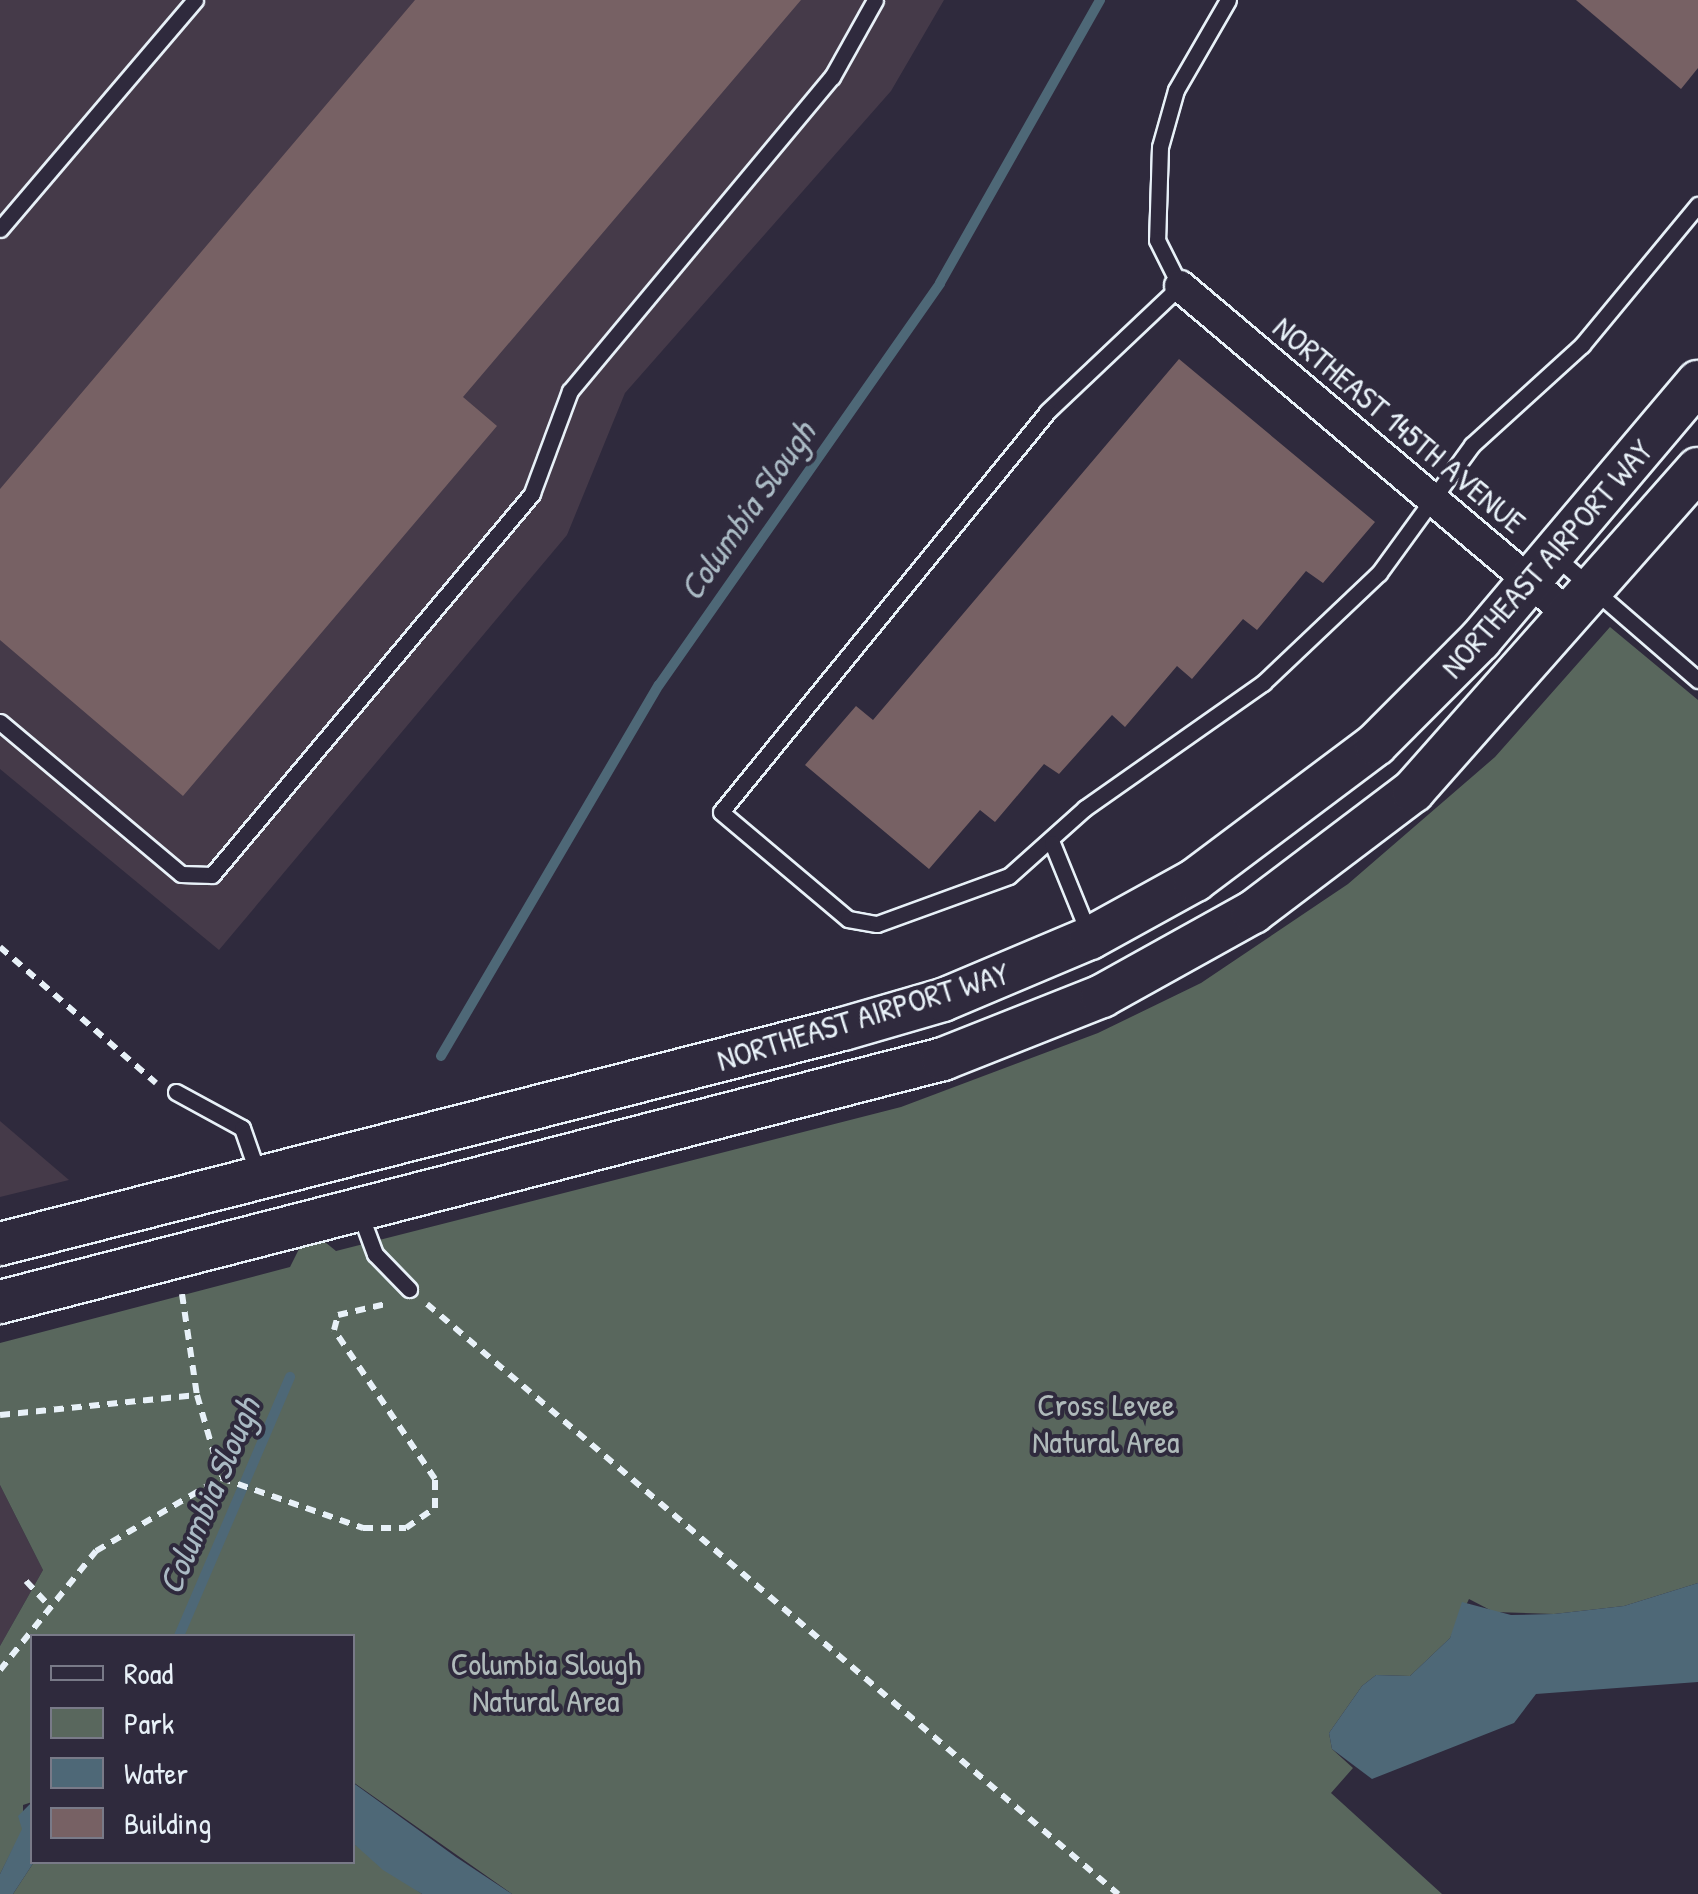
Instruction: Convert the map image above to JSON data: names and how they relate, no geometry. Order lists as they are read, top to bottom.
{
  "streets": {
    "main road": ["NORTHEAST AIRPORT WAY"],
    "street": ["NORTHEAST 145TH AVENUE"]
  },
  "crossings": [
    ["NORTHEAST 145TH AVENUE", "NORTHEAST AIRPORT WAY"]
  ],
  "water": ["Columbia Slough"],
  "parks": ["Cross Levee Natural Area", "Columbia Slough Natural Area"],
  "legend": [
    "Road",
    "Park",
    "Water",
    "Building"
  ]
}
